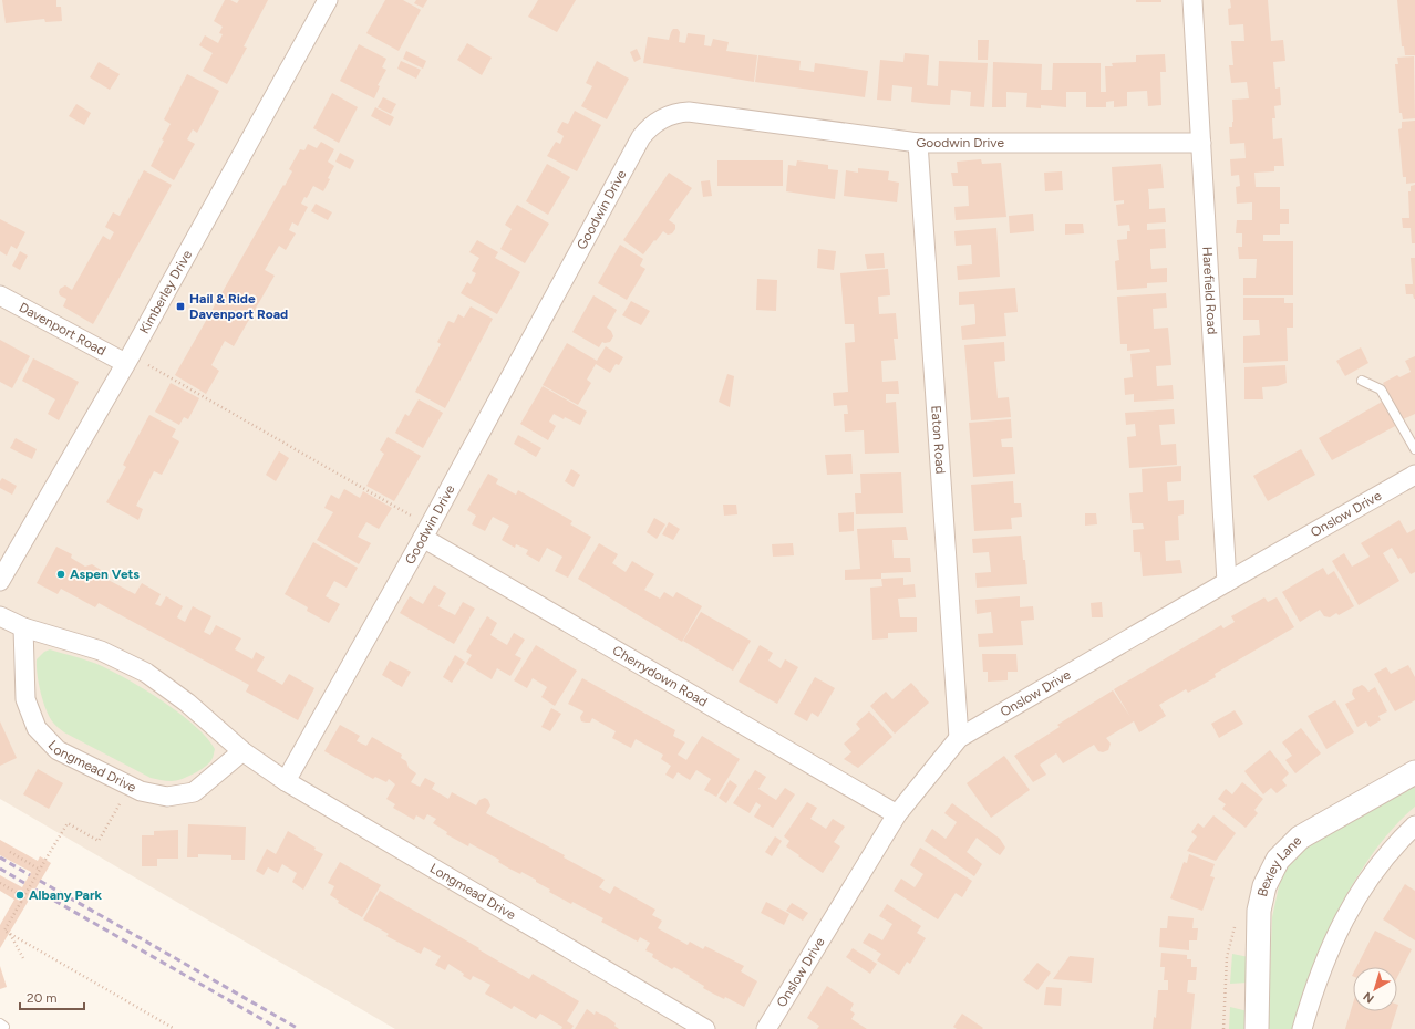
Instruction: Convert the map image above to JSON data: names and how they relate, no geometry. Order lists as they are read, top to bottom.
{
  "streets": {
    "street": [
      "Goodwin Drive",
      "Harefield Road",
      "Kimberley Drive",
      "Davenport Road",
      "Eaton Road",
      "Onslow Drive",
      "Cherrydown Road",
      "Longmead Drive",
      "Bexley Lane"
    ]
  },
  "crossings": [
    ["Goodwin Drive", "Harefield Road"],
    ["Goodwin Drive", "Eaton Road"],
    ["Goodwin Drive", "Cherrydown Road"],
    ["Goodwin Drive", "Longmead Drive"],
    ["Harefield Road", "Onslow Drive"],
    ["Kimberley Drive", "Davenport Road"],
    ["Eaton Road", "Onslow Drive"],
    ["Onslow Drive", "Cherrydown Road"]
  ],
  "places": {
    "transit": ["Hail & Ride Davenport Road"],
    "other": ["Aspen Vets", "Albany Park"]
  },
  "scale_bar": "20 m",
  "north": "bottom left"
}
